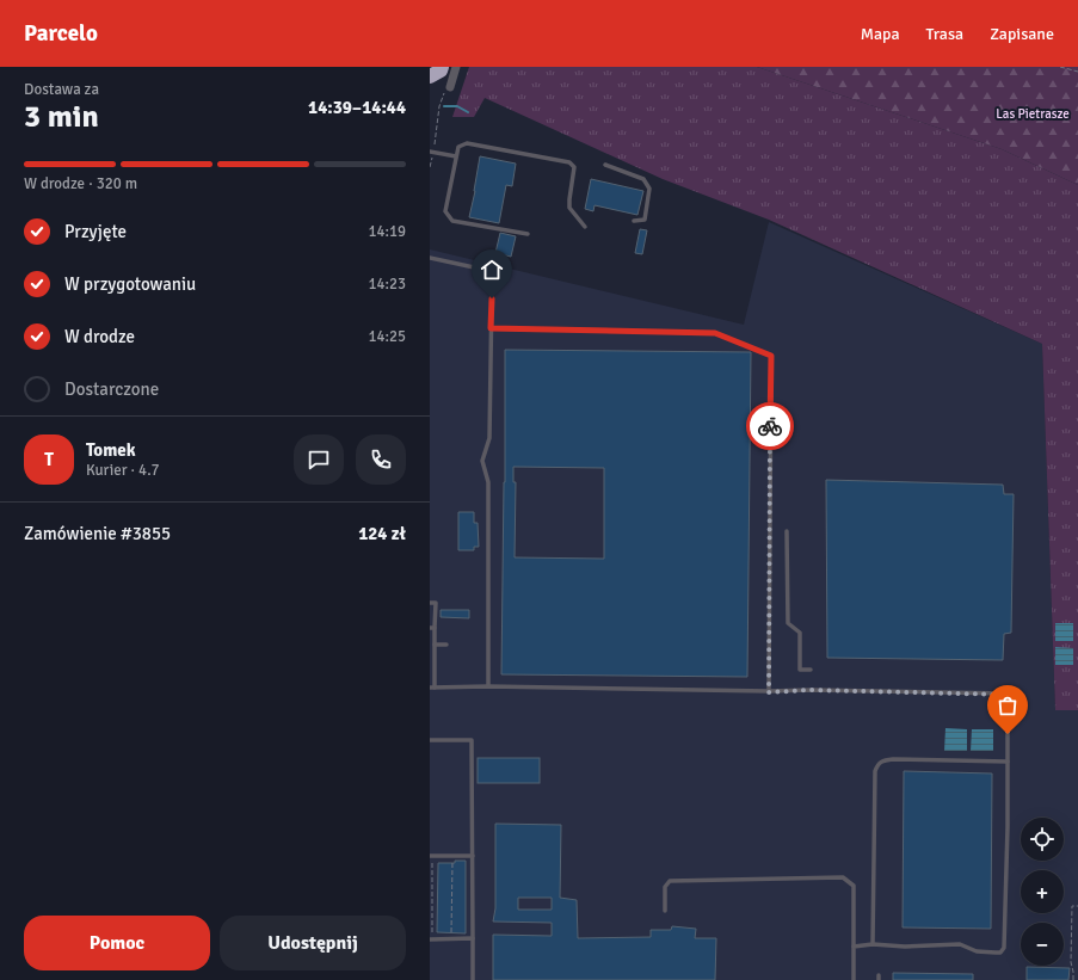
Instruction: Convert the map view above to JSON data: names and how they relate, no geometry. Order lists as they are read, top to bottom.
{
  "parks": ["Las Pietrasze"],
  "page": {
    "header": "Parcelo",
    "nav": ["Mapa", "Trasa", "Zapisane"],
    "heading": ["3 min", "Dostawa za", "14:39–14:44"],
    "panel": [
      "Tomek",
      "Kurier · 4.7",
      "Zamówienie #3855",
      "124 zł"
    ],
    "bar": "W drodze · 320 m",
    "list": [
      ["Przyjęte", "14:19"],
      ["W przygotowaniu", "14:23"],
      ["W drodze", "14:25"],
      "Dostarczone"
    ],
    "round": "T",
    "map_buttons": ["+", "−"],
    "buttons": ["Pomoc", "Udostępnij"]
  }
}
